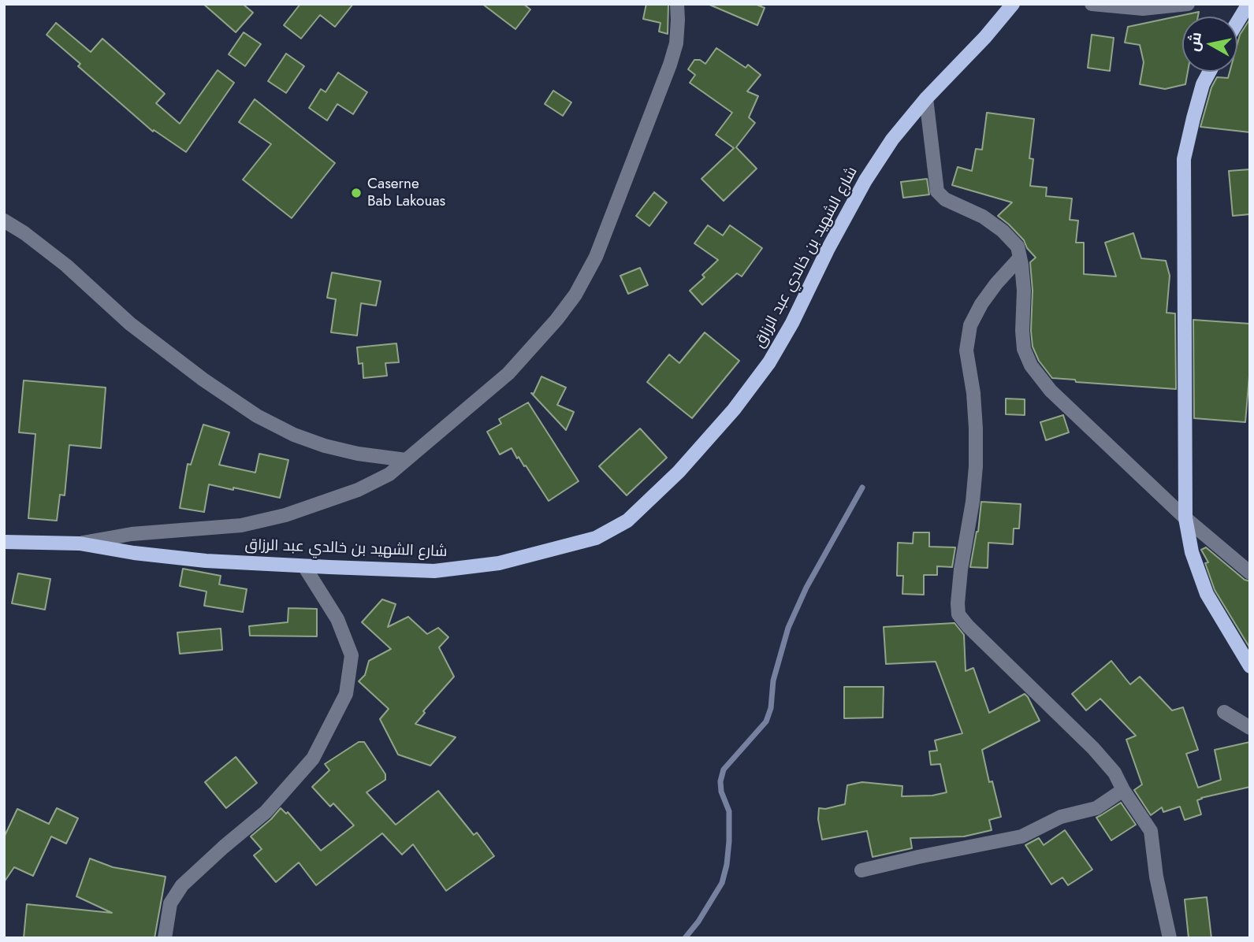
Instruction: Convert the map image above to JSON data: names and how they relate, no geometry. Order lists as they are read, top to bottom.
{
  "streets": {
    "main road": ["شارع الشهيد بن خالدي عبد الرزاق"]
  },
  "places": ["Caserne Bab Lakouas"],
  "north": "left"
}
